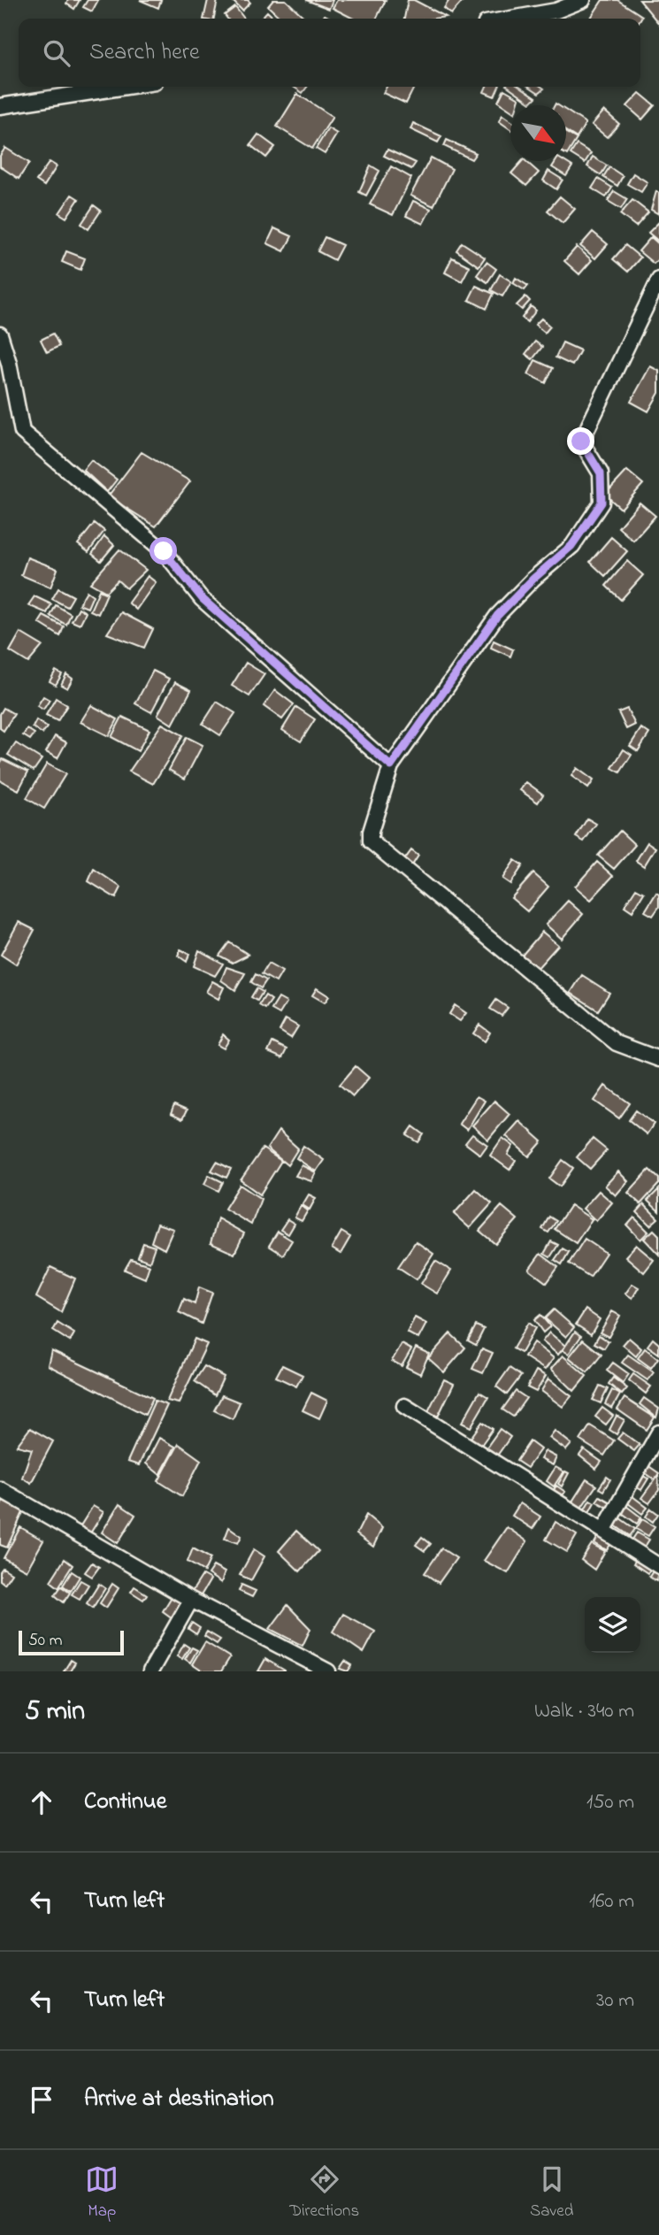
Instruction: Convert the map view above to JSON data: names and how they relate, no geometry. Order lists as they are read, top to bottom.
{
  "scale_bar": "50 m",
  "north": "bottom right",
  "page": {
    "search": "Search here",
    "scale": "50 m",
    "heading": ["5 min", "Walk · 340 m"],
    "list": [
      ["Continue", "150 m"],
      ["Turn left", "160 m"],
      ["Turn left", "30 m"],
      "Arrive at destination"
    ],
    "nav": ["Map", "Directions", "Saved"]
  }
}
